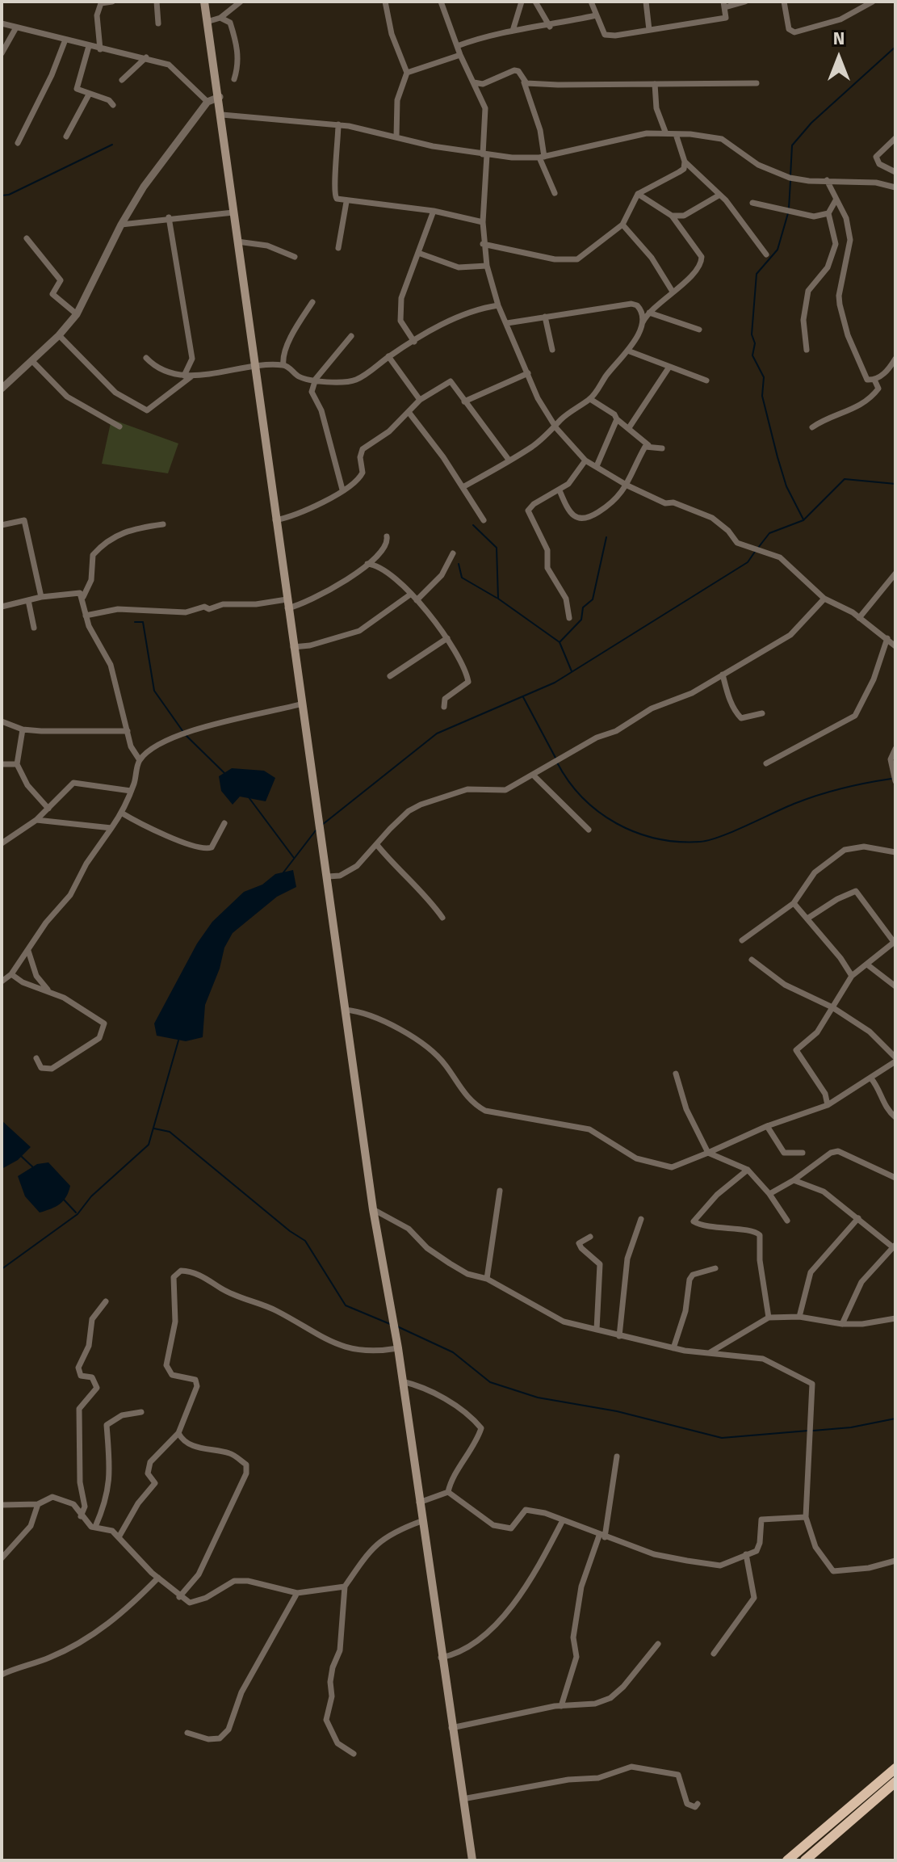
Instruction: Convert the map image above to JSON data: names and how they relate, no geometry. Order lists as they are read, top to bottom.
{
  "north": "top"
}
